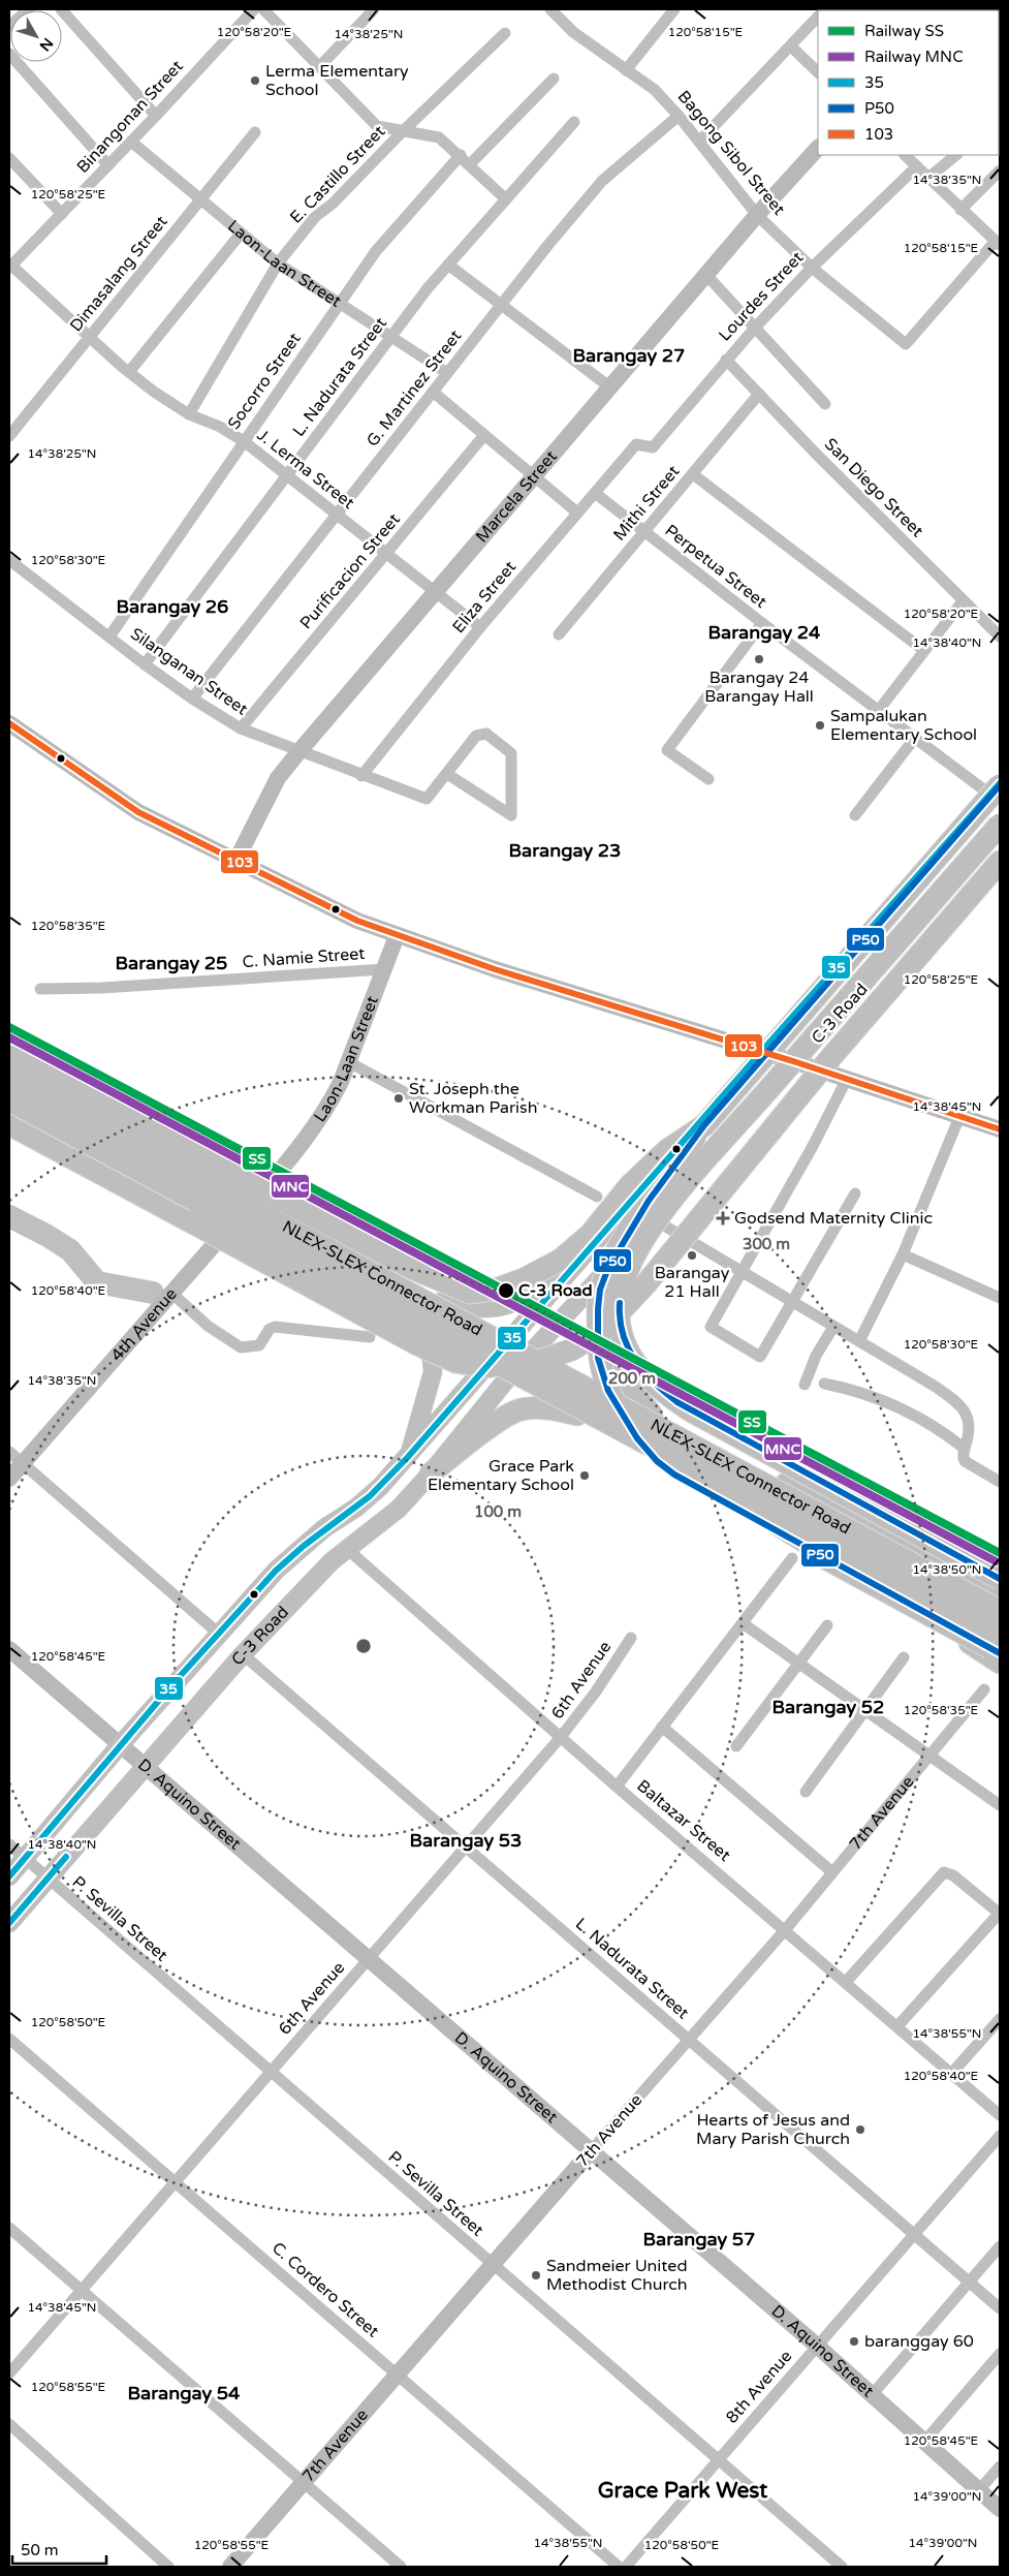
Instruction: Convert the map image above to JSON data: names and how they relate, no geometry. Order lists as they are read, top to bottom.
{
  "streets": {
    "highway": ["NLEX-SLEX Connector Road"],
    "main road": ["C-3 Road"],
    "street": [
      "Binangonan Street",
      "Bagong Sibol Street",
      "E. Castillo Street",
      "Laon-Laan Street",
      "Dimasalang Street",
      "Lourdes Street",
      "L. Nadurata Street",
      "Socorro Street",
      "G. Martinez Street",
      "J. Lerma Street",
      "San Diego Street",
      "Marcela Street",
      "Mithi Street",
      "Perpetua Street",
      "Purificacion Street",
      "Eliza Street",
      "Silanganan Street",
      "C. Namie Street",
      "4th Avenue",
      "6th Avenue",
      "D. Aquino Street",
      "7th Avenue",
      "Baltazar Street",
      "P. Sevilla Street",
      "C. Cordero Street",
      "8th Avenue"
    ]
  },
  "crossings": [
    ["Binangonan Street", "Laon-Laan Street"],
    ["Binangonan Street", "J. Lerma Street"],
    ["Bagong Sibol Street", "Lourdes Street"],
    ["Bagong Sibol Street", "G. Martinez Street"],
    ["Bagong Sibol Street", "Marcela Street"],
    ["E. Castillo Street", "Laon-Laan Street"],
    ["E. Castillo Street", "J. Lerma Street"],
    ["Laon-Laan Street", "Dimasalang Street"],
    ["Laon-Laan Street", "L. Nadurata Street"],
    ["Laon-Laan Street", "Socorro Street"],
    ["Laon-Laan Street", "G. Martinez Street"],
    ["Laon-Laan Street", "C. Namie Street"],
    ["Laon-Laan Street", "4th Avenue"],
    ["Dimasalang Street", "J. Lerma Street"],
    ["Lourdes Street", "San Diego Street"],
    ["Lourdes Street", "Eliza Street"],
    ["L. Nadurata Street", "J. Lerma Street"],
    ["L. Nadurata Street", "Silanganan Street"],
    ["L. Nadurata Street", "C-3 Road"],
    ["L. Nadurata Street", "6th Avenue"],
    ["L. Nadurata Street", "7th Avenue"],
    ["L. Nadurata Street", "8th Avenue"],
    ["Socorro Street", "J. Lerma Street"],
    ["Socorro Street", "Silanganan Street"],
    ["G. Martinez Street", "J. Lerma Street"],
    ["G. Martinez Street", "Silanganan Street"],
    ["J. Lerma Street", "Marcela Street"],
    ["J. Lerma Street", "Purificacion Street"],
    ["J. Lerma Street", "Eliza Street"],
    ["San Diego Street", "Mithi Street"],
    ["Marcela Street", "Silanganan Street"],
    ["Mithi Street", "Perpetua Street"],
    ["Perpetua Street", "Eliza Street"],
    ["Perpetua Street", "C-3 Road"],
    ["Purificacion Street", "Silanganan Street"],
    ["Eliza Street", "Silanganan Street"],
    ["C-3 Road", "D. Aquino Street"],
    ["C-3 Road", "Baltazar Street"],
    ["C-3 Road", "P. Sevilla Street"],
    ["6th Avenue", "D. Aquino Street"],
    ["6th Avenue", "Baltazar Street"],
    ["6th Avenue", "P. Sevilla Street"],
    ["6th Avenue", "C. Cordero Street"],
    ["D. Aquino Street", "7th Avenue"],
    ["D. Aquino Street", "8th Avenue"],
    ["7th Avenue", "Baltazar Street"],
    ["7th Avenue", "P. Sevilla Street"],
    ["7th Avenue", "C. Cordero Street"],
    ["P. Sevilla Street", "8th Avenue"]
  ],
  "districts": [
    "Barangay 27",
    "Barangay 26",
    "Barangay 24",
    "Barangay 23",
    "Barangay 25",
    "Barangay 52",
    "Barangay 53",
    "Barangay 57",
    "Barangay 54",
    "Grace Park West"
  ],
  "places": {
    "other": [
      "Lerma Elementary School",
      "Barangay 24 Barangay Hall",
      "Sampalukan Elementary School",
      "St. Joseph the Workman Parish",
      "Barangay 21 Hall",
      "C-3 Road",
      "Grace Park Elementary School",
      "Hearts of Jesus and Mary Parish Church",
      "Sandmeier United Methodist Church",
      "baranggay 60"
    ],
    "health": ["Godsend Maternity Clinic"]
  },
  "lines": [
    "transit line 103",
    "transit line 35",
    "transit line P50",
    "rail line SS",
    "rail line MNC"
  ],
  "legend": [
    "Railway SS",
    "Railway MNC",
    "35",
    "P50",
    "103"
  ],
  "scale_bar": "50 m",
  "north": "bottom right",
  "coordinates": [
    "120°58'20\"E",
    "120°58'15\"E",
    "14°38'25\"N",
    "14°38'35\"N",
    "120°58'25\"E",
    "120°58'30\"E",
    "14°38'40\"N",
    "120°58'35\"E",
    "14°38'45\"N",
    "120°58'40\"E",
    "14°38'50\"N",
    "120°58'45\"E",
    "120°58'50\"E",
    "14°38'55\"N",
    "120°58'55\"E",
    "14°39'00\"N"
  ],
  "rings": ["300 m", "200 m", "100 m"]
}
